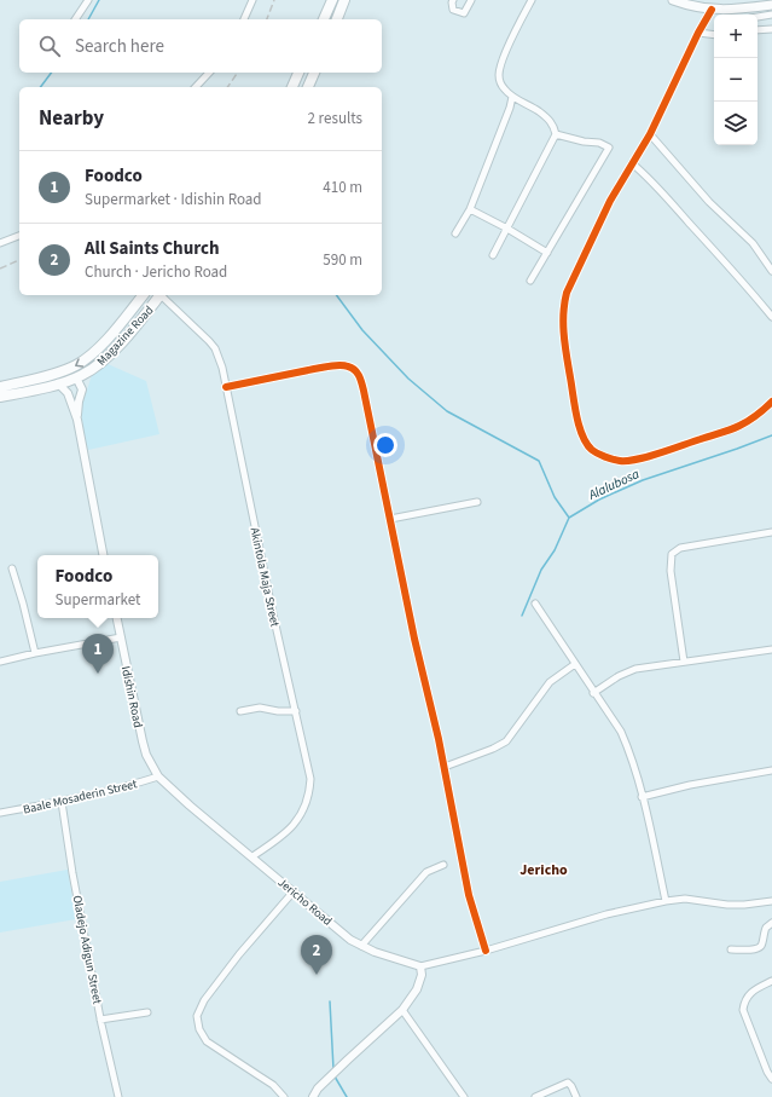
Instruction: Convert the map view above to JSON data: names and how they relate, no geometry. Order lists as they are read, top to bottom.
{
  "streets": {
    "main road": ["Magazine Road"],
    "street": [
      "Akintola Maja Street",
      "Idishin Road",
      "Baale Mosaderin Street",
      "Jericho Road",
      "Oladejo Adigun Street"
    ]
  },
  "crossings": [
    ["Akintola Maja Street", "Jericho Road"],
    ["Idishin Road", "Baale Mosaderin Street"],
    ["Idishin Road", "Jericho Road"],
    ["Baale Mosaderin Street", "Jericho Road"],
    ["Baale Mosaderin Street", "Oladejo Adigun Street"]
  ],
  "districts": ["Jericho"],
  "water": ["Alalubosa"],
  "page": {
    "map_buttons": ["+", "−"],
    "search": "Search here",
    "heading": ["Nearby", "2 results"],
    "list": [
      {
        "mark": "1",
        "name": "Foodco",
        "note": "Supermarket · Idishin Road",
        "value": "410 m"
      },
      {
        "mark": "2",
        "name": "All Saints Church",
        "note": "Church · Jericho Road",
        "value": "590 m"
      }
    ],
    "popup": ["Foodco", "Supermarket"],
    "pins": ["1", "2"]
  }
}
